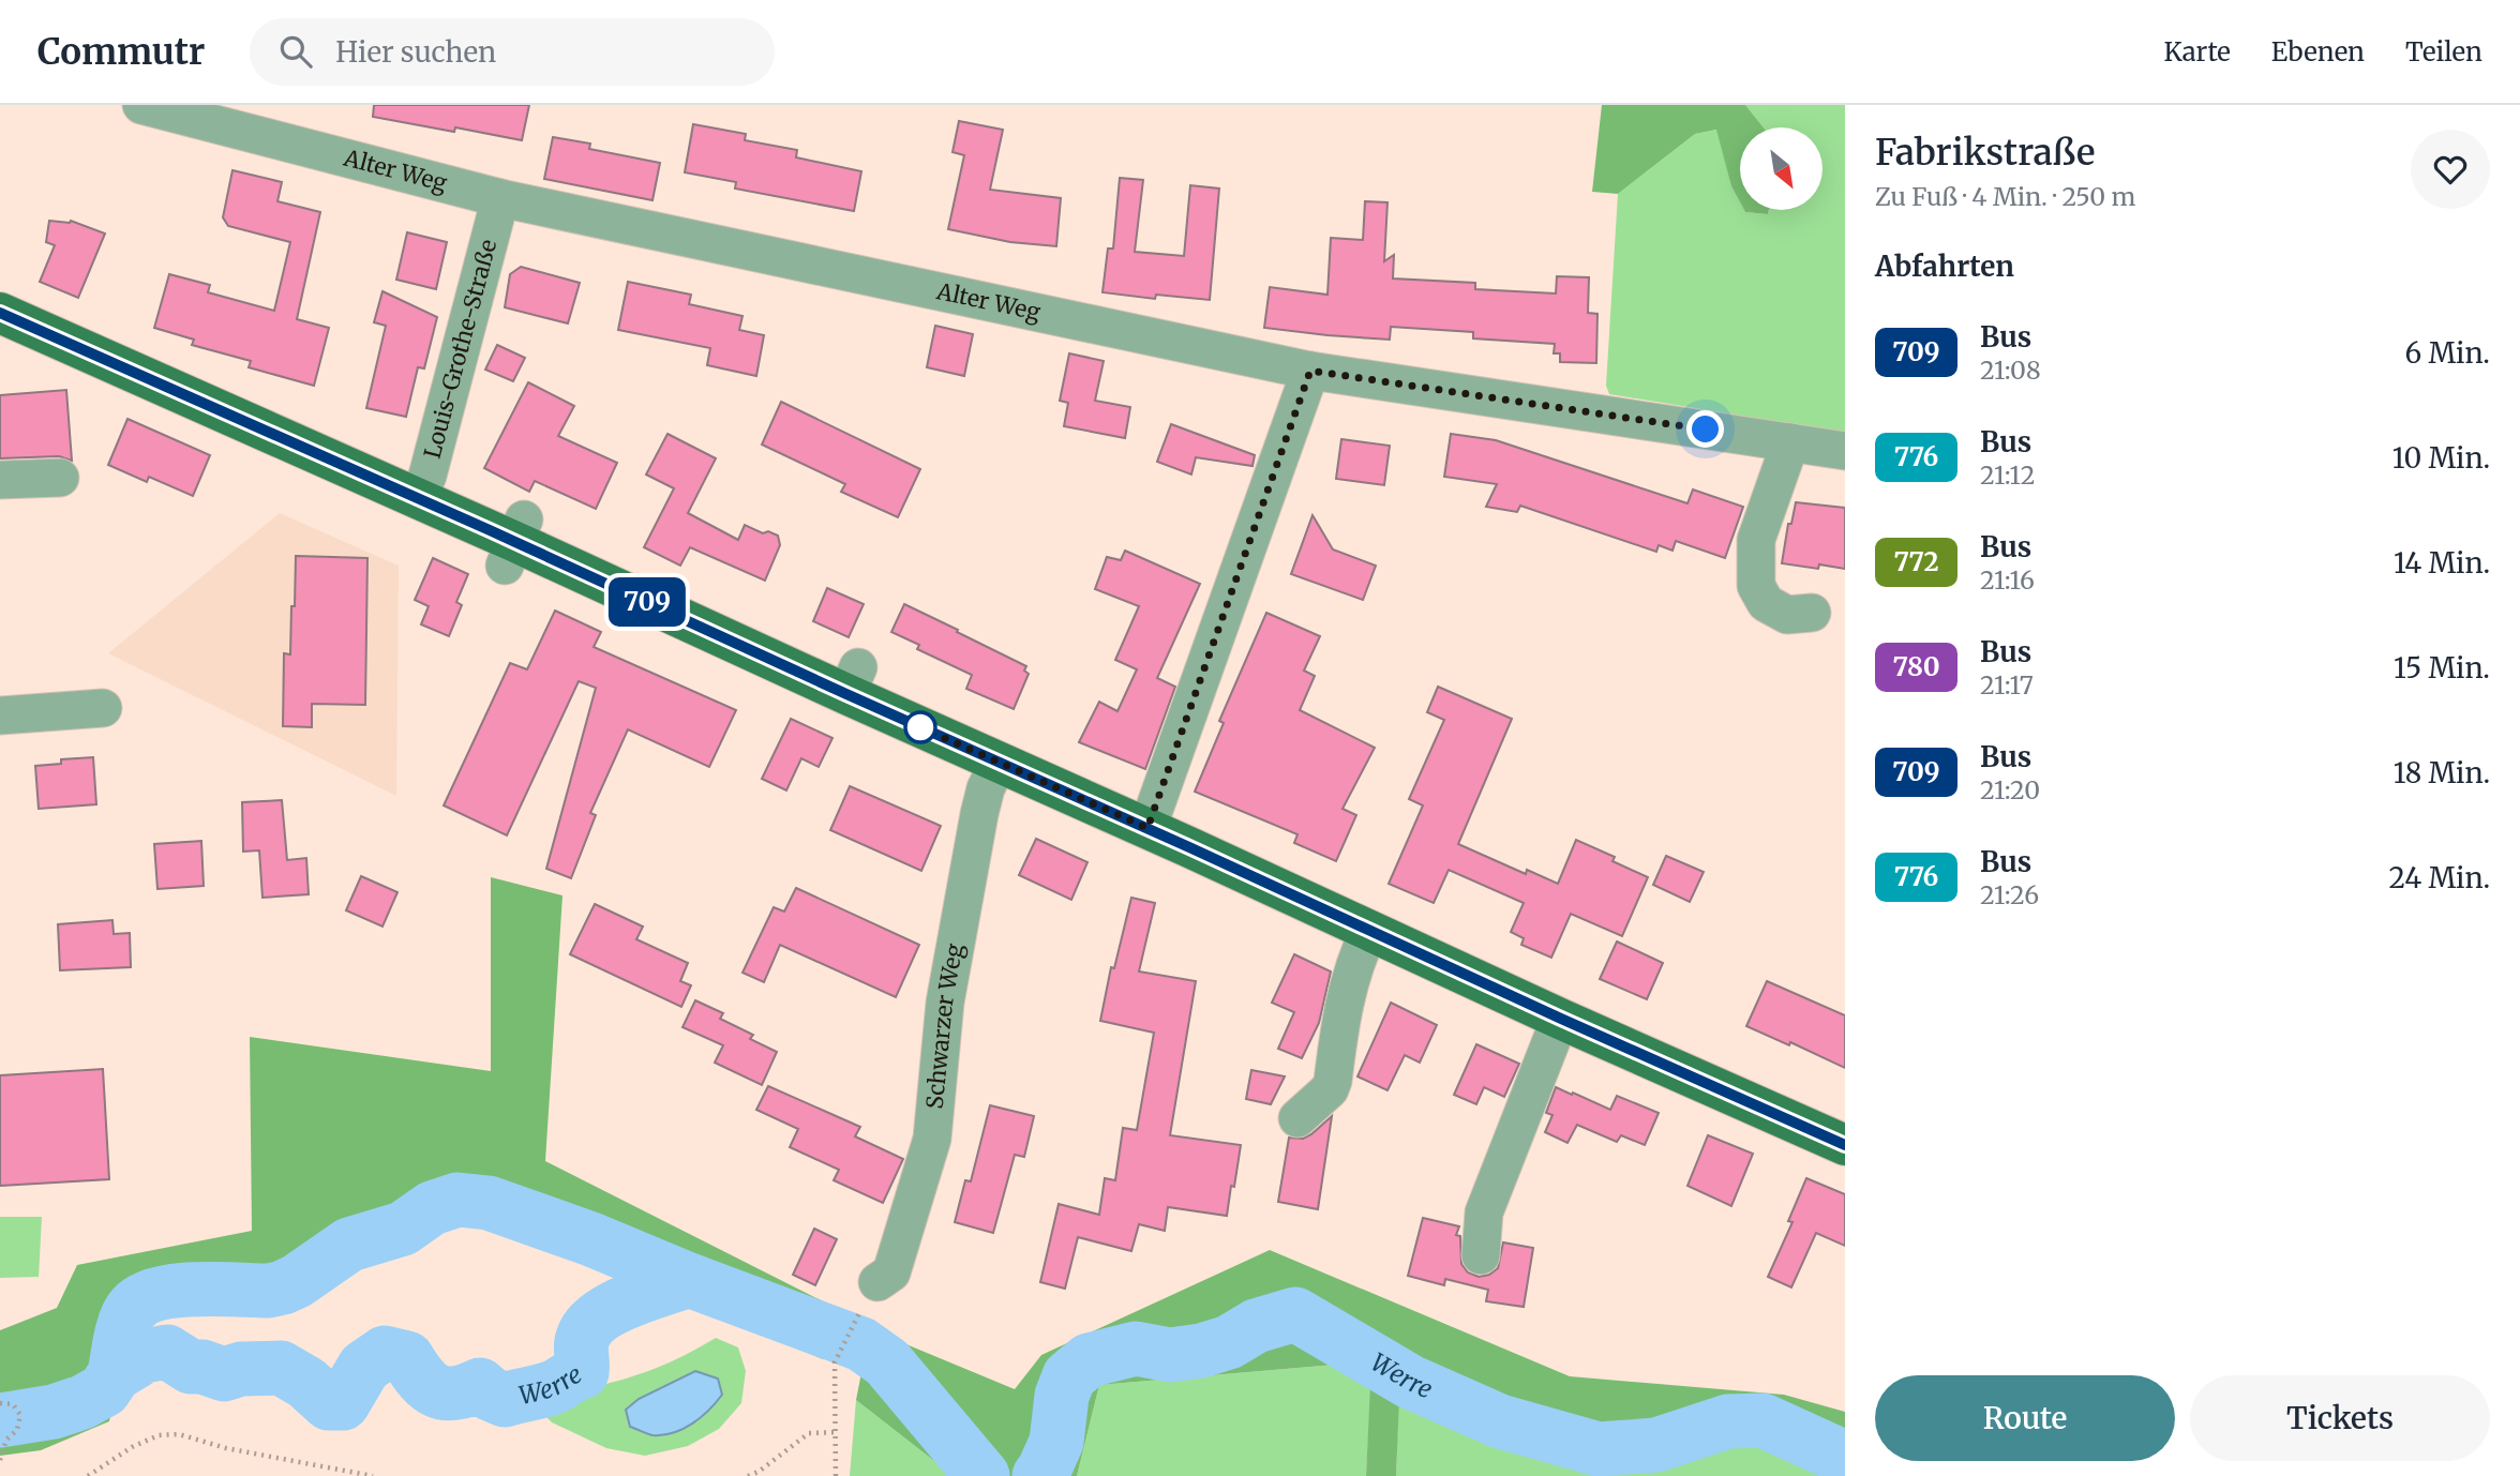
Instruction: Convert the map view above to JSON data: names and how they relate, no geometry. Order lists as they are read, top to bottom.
{
  "streets": {
    "street": ["Alter Weg", "Louis-Grothe-Straße", "Schwarzer Weg"]
  },
  "crossings": [
    ["Alter Weg", "Louis-Grothe-Straße"]
  ],
  "water": ["Werre"],
  "lines": ["bus line 709"],
  "north": "bottom right",
  "page": {
    "header": "Commutr",
    "search": "Hier suchen",
    "nav": ["Karte", "Ebenen", "Teilen"],
    "on_map": "709",
    "heading": [
      ["Fabrikstraße", "Zu Fuß · 4 Min. · 250 m"],
      "Abfahrten"
    ],
    "list": [
      {
        "mark": "709",
        "name": "Bus",
        "note": "21:08",
        "value": "6 Min."
      },
      {
        "mark": "776",
        "name": "Bus",
        "note": "21:12",
        "value": "10 Min."
      },
      {
        "mark": "772",
        "name": "Bus",
        "note": "21:16",
        "value": "14 Min."
      },
      {
        "mark": "780",
        "name": "Bus",
        "note": "21:17",
        "value": "15 Min."
      },
      {
        "mark": "709",
        "name": "Bus",
        "note": "21:20",
        "value": "18 Min."
      },
      {
        "mark": "776",
        "name": "Bus",
        "note": "21:26",
        "value": "24 Min."
      }
    ],
    "buttons": ["Route", "Tickets"]
  }
}
